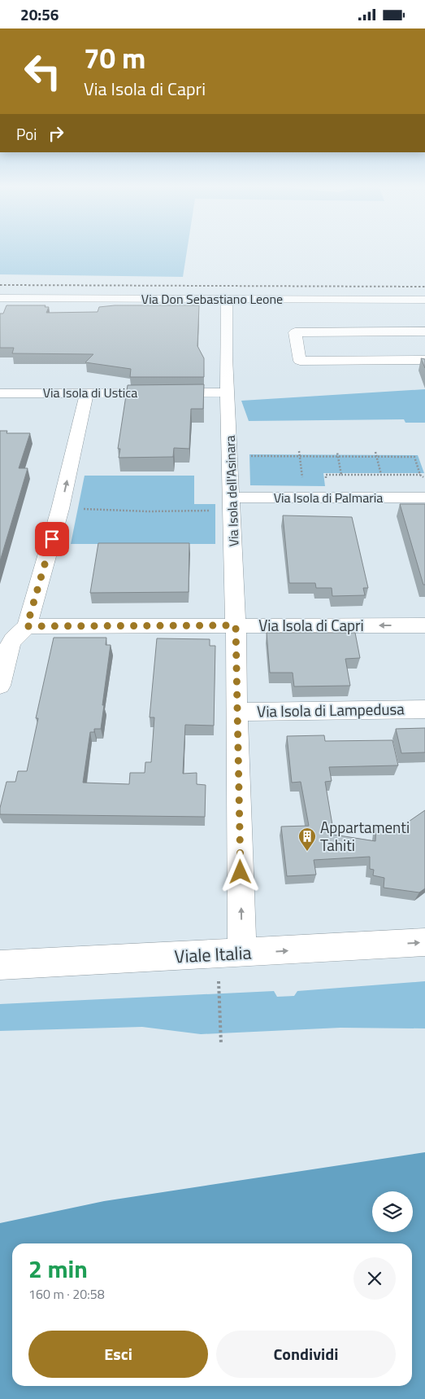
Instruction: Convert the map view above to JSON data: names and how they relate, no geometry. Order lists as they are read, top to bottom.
{
  "streets": {
    "street": [
      "Via Don Sebastiano Leone",
      "Via Isola di Ustica",
      "Via Isola dell'Asinara",
      "Via Isola di Palmaria",
      "Via Isola di Capri",
      "Via Isola di Lampedusa",
      "Viale Italia"
    ]
  },
  "crossings": [
    ["Via Isola di Ustica", "Via Isola dell'Asinara"],
    ["Via Isola dell'Asinara", "Via Isola di Palmaria"],
    ["Via Isola dell'Asinara", "Via Isola di Capri"],
    ["Via Isola dell'Asinara", "Via Isola di Lampedusa"],
    ["Via Isola dell'Asinara", "Viale Italia"]
  ],
  "one_way": ["Via Isola dell'Asinara", "Via Isola di Capri", "Viale Italia"],
  "places": {
    "building": ["Appartamenti Tahiti"]
  },
  "page": {
    "status": "20:56",
    "turn": ["70 m", "Via Isola di Capri"],
    "then": "Poi",
    "heading": ["2 min", "160 m · 20:58"],
    "buttons": ["Esci", "Condividi"]
  }
}
